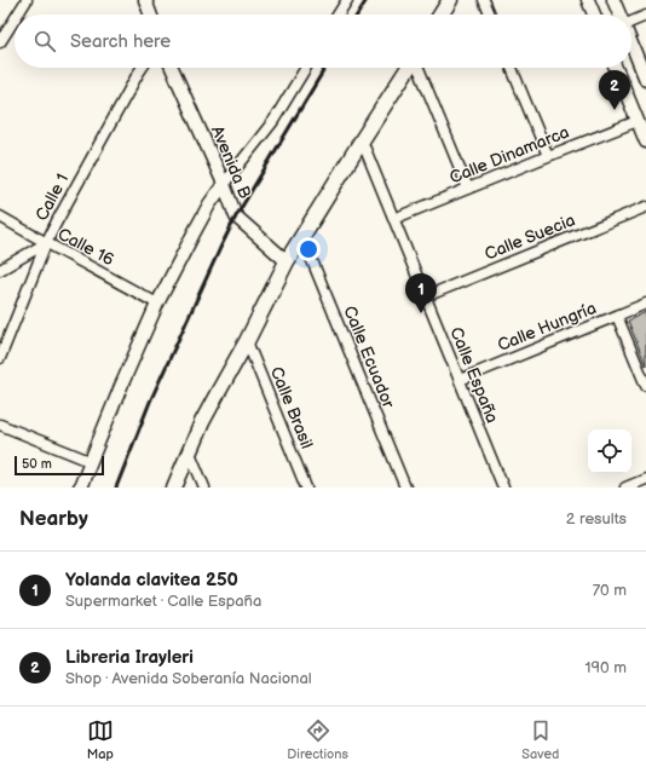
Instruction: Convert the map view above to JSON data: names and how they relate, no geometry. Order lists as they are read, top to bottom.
{
  "streets": {
    "street": [
      "Calle Dinamarca",
      "Avenida B",
      "Calle 1",
      "Calle Suecia",
      "Calle 16",
      "Calle Hungría",
      "Calle Ecuador",
      "Calle España",
      "Calle Brasil"
    ]
  },
  "crossings": [
    ["Calle Dinamarca", "Calle España"],
    ["Calle 1", "Calle 16"],
    ["Calle Suecia", "Calle España"],
    ["Calle Hungría", "Calle España"]
  ],
  "scale_bar": "50 m",
  "page": {
    "search": "Search here",
    "pins": ["2", "1"],
    "scale": "50 m",
    "heading": ["Nearby", "2 results"],
    "list": [
      {
        "mark": "1",
        "name": "Yolanda clavitea 250",
        "note": "Supermarket · Calle España",
        "value": "70 m"
      },
      {
        "mark": "2",
        "name": "Libreria Irayleri",
        "note": "Shop · Avenida Soberanía Nacional",
        "value": "190 m"
      }
    ],
    "nav": ["Map", "Directions", "Saved"]
  }
}
